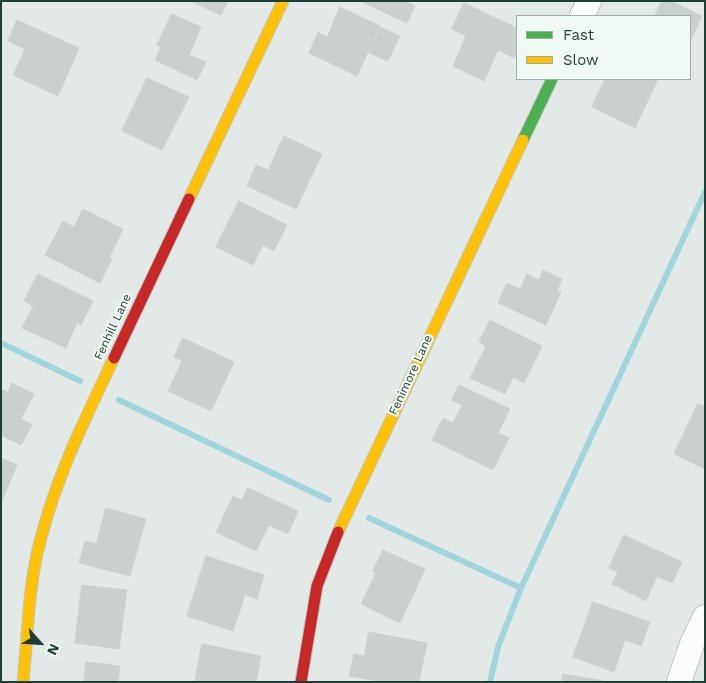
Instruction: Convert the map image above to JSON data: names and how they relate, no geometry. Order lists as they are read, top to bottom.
{
  "streets": {
    "street": ["Fenhill Lane", "Fenimore Lane"]
  },
  "legend": ["Fast", "Slow"],
  "north": "bottom right"
}
